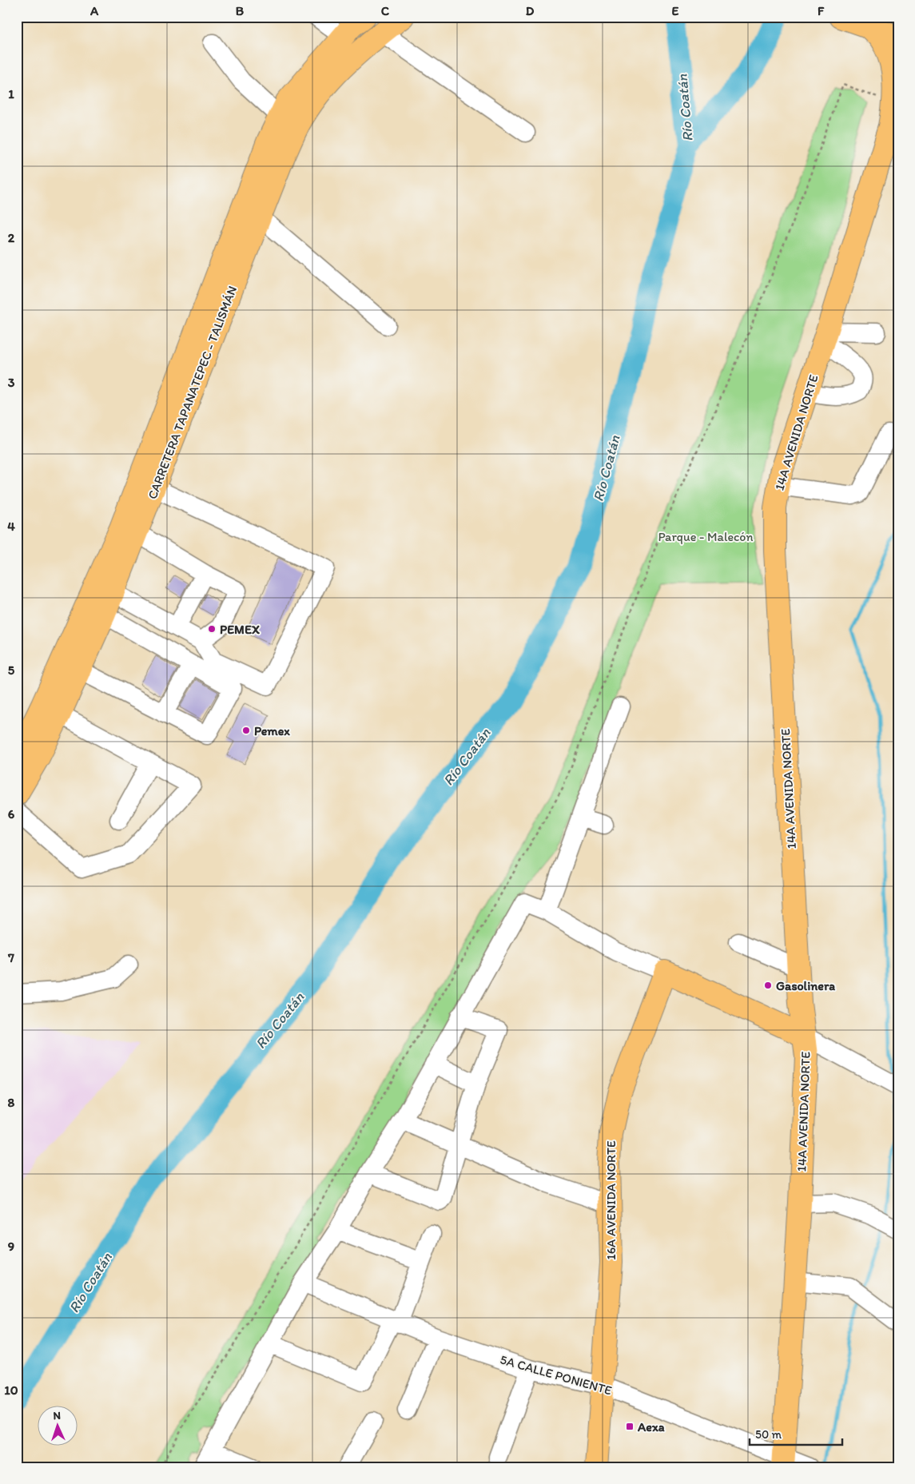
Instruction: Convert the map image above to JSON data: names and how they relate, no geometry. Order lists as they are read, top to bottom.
{
  "streets": {
    "main road": ["CARRETERA TAPANATEPEC - TALISMÁN", "14A AVENIDA NORTE", "16A AVENIDA NORTE"],
    "street": ["5A CALLE PONIENTE"]
  },
  "crossings": [
    ["14A AVENIDA NORTE", "5A CALLE PONIENTE"],
    ["16A AVENIDA NORTE", "5A CALLE PONIENTE"]
  ],
  "water": ["Río Coatán"],
  "parks": ["Parque - Malecón"],
  "places": {
    "other": ["PEMEX", "Pemex", "Gasolinera"],
    "transit": ["Aexa"]
  },
  "scale_bar": "50 m",
  "north": "top",
  "grid": {
    "columns": [
      "A",
      "B",
      "C",
      "D",
      "E",
      "F"
    ],
    "rows": [
      "1",
      "2",
      "3",
      "4",
      "5",
      "6",
      "7",
      "8",
      "9",
      "10"
    ]
  }
}
